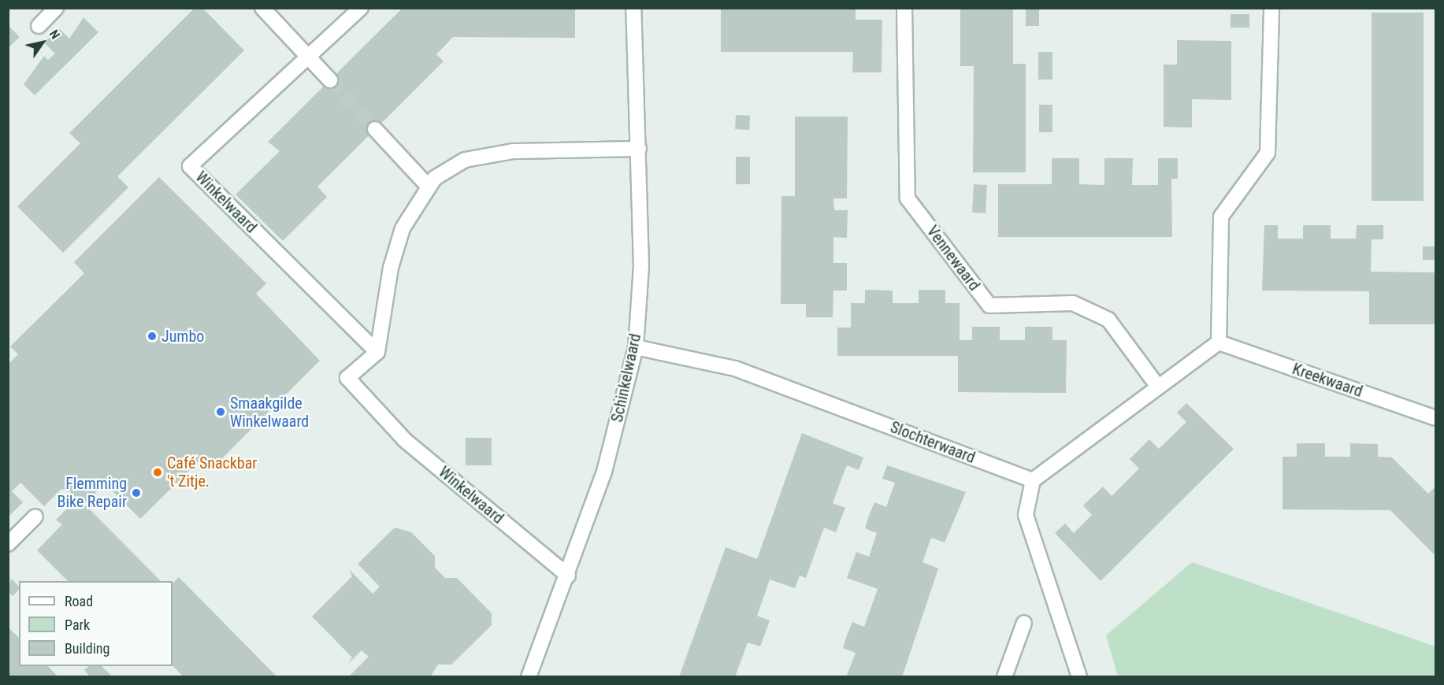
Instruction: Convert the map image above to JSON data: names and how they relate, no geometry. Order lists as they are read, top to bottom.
{
  "streets": {
    "street": [
      "Winkelwaard",
      "Vennewaard",
      "Schinkelwaard",
      "Kreekwaard",
      "Slochterwaard"
    ]
  },
  "crossings": [
    ["Winkelwaard", "Schinkelwaard"],
    ["Schinkelwaard", "Slochterwaard"]
  ],
  "places": [
    "Jumbo",
    "Smaakgilde Winkelwaard",
    "Café Snackbar 't Zitje.",
    "Flemming Bike Repair"
  ],
  "legend": ["Road", "Park", "Building"],
  "north": "top right"
}
